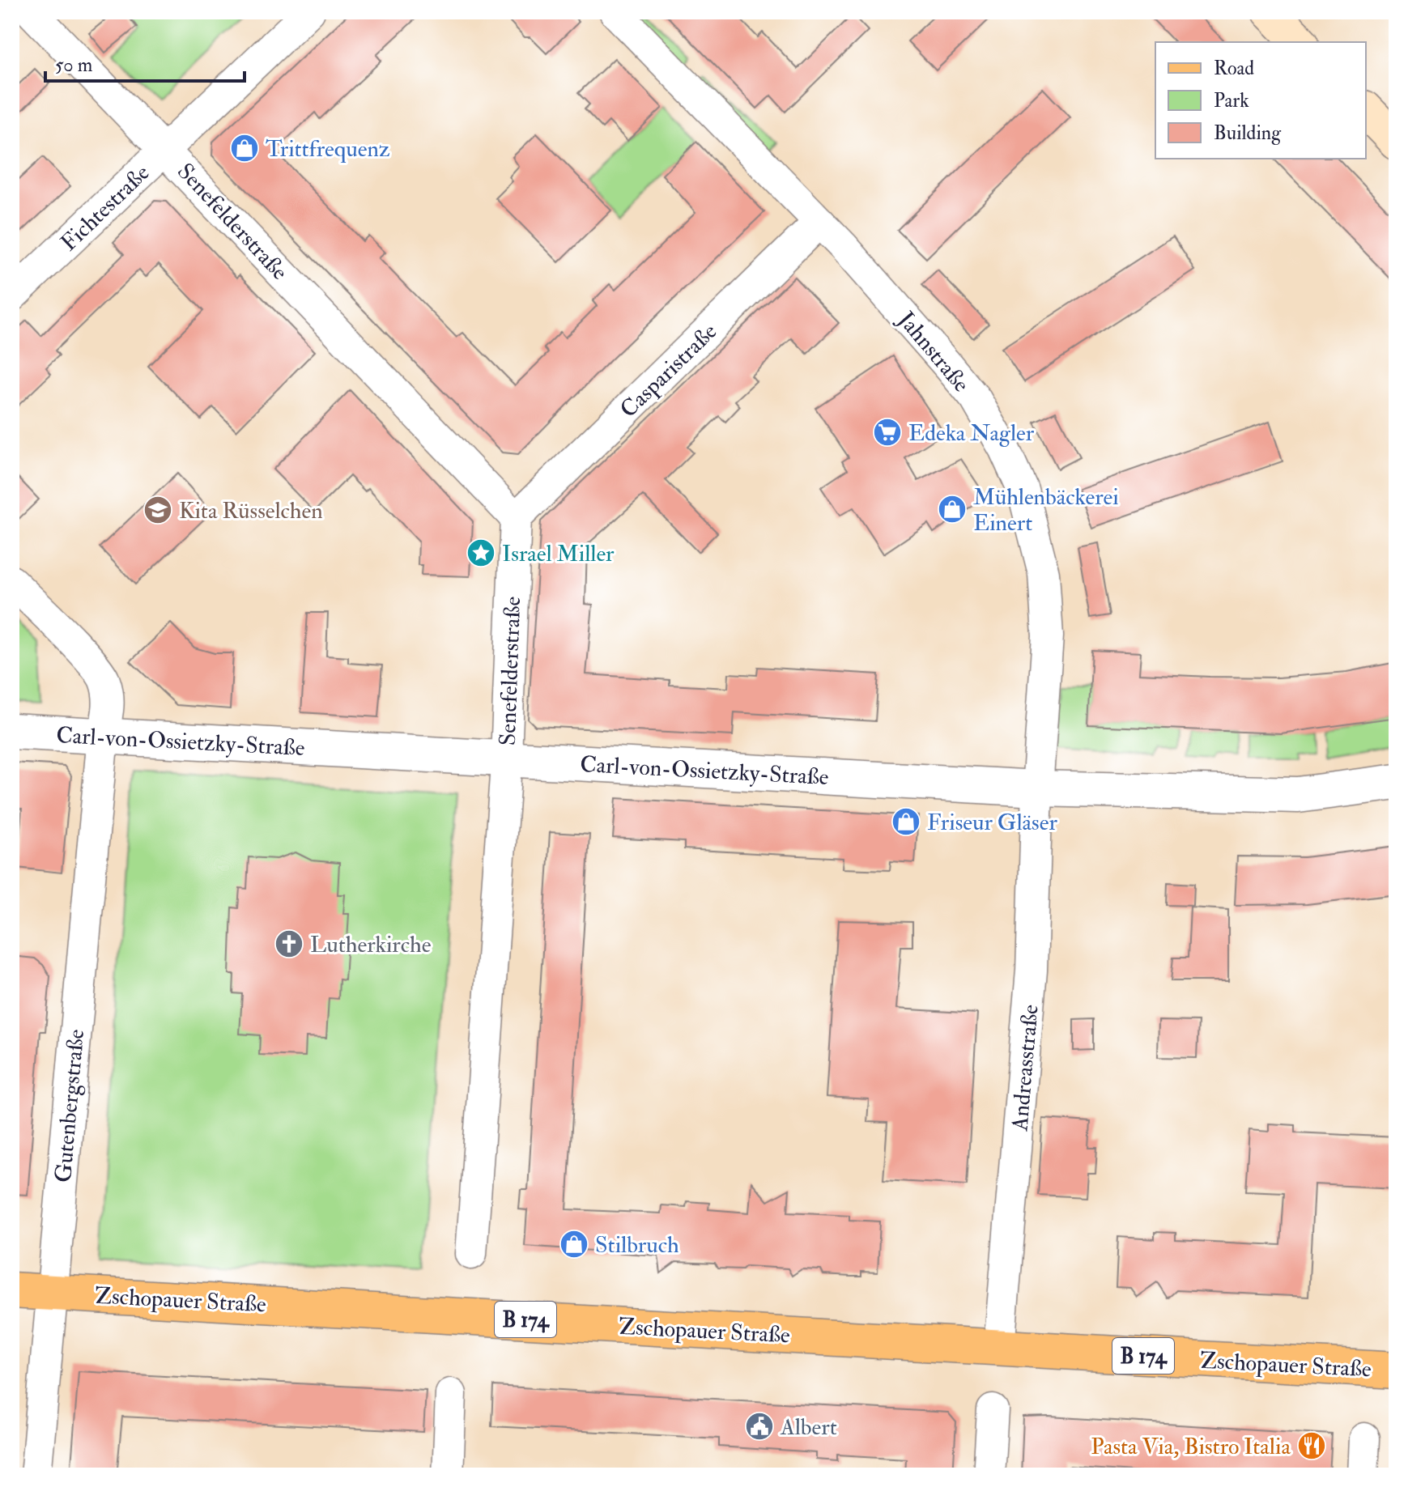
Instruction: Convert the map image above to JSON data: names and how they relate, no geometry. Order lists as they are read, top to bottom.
{
  "streets": {
    "main road": ["Zschopauer Straße", "B 174"],
    "street": [
      "Fichtestraße",
      "Senefelderstraße",
      "Jahnstraße",
      "Casparistraße",
      "Carl-von-Ossietzky-Straße",
      "Andreasstraße",
      "Gutenbergstraße"
    ]
  },
  "crossings": [
    ["Fichtestraße", "Senefelderstraße"],
    ["Senefelderstraße", "Casparistraße"],
    ["Senefelderstraße", "Carl-von-Ossietzky-Straße"],
    ["Jahnstraße", "Casparistraße"],
    ["Jahnstraße", "Carl-von-Ossietzky-Straße"],
    ["Jahnstraße", "Andreasstraße"],
    ["Carl-von-Ossietzky-Straße", "Andreasstraße"],
    ["Carl-von-Ossietzky-Straße", "Gutenbergstraße"],
    ["Andreasstraße", "Zschopauer Straße"],
    ["Gutenbergstraße", "Zschopauer Straße"]
  ],
  "places": {
    "shop": [
      "Trittfrequenz",
      "Mühlenbäckerei Einert",
      "Friseur Gläser",
      "Stilbruch"
    ],
    "supermarket": ["Edeka Nagler"],
    "school or university": ["Kita Rüsselchen"],
    "place": ["Israel Miller"],
    "church": ["Lutherkirche"],
    "public building": ["Albert"],
    "restaurant": ["Pasta Via, Bistro Italia"]
  },
  "legend": ["Road", "Park", "Building"],
  "scale_bar": "50 m"
}
